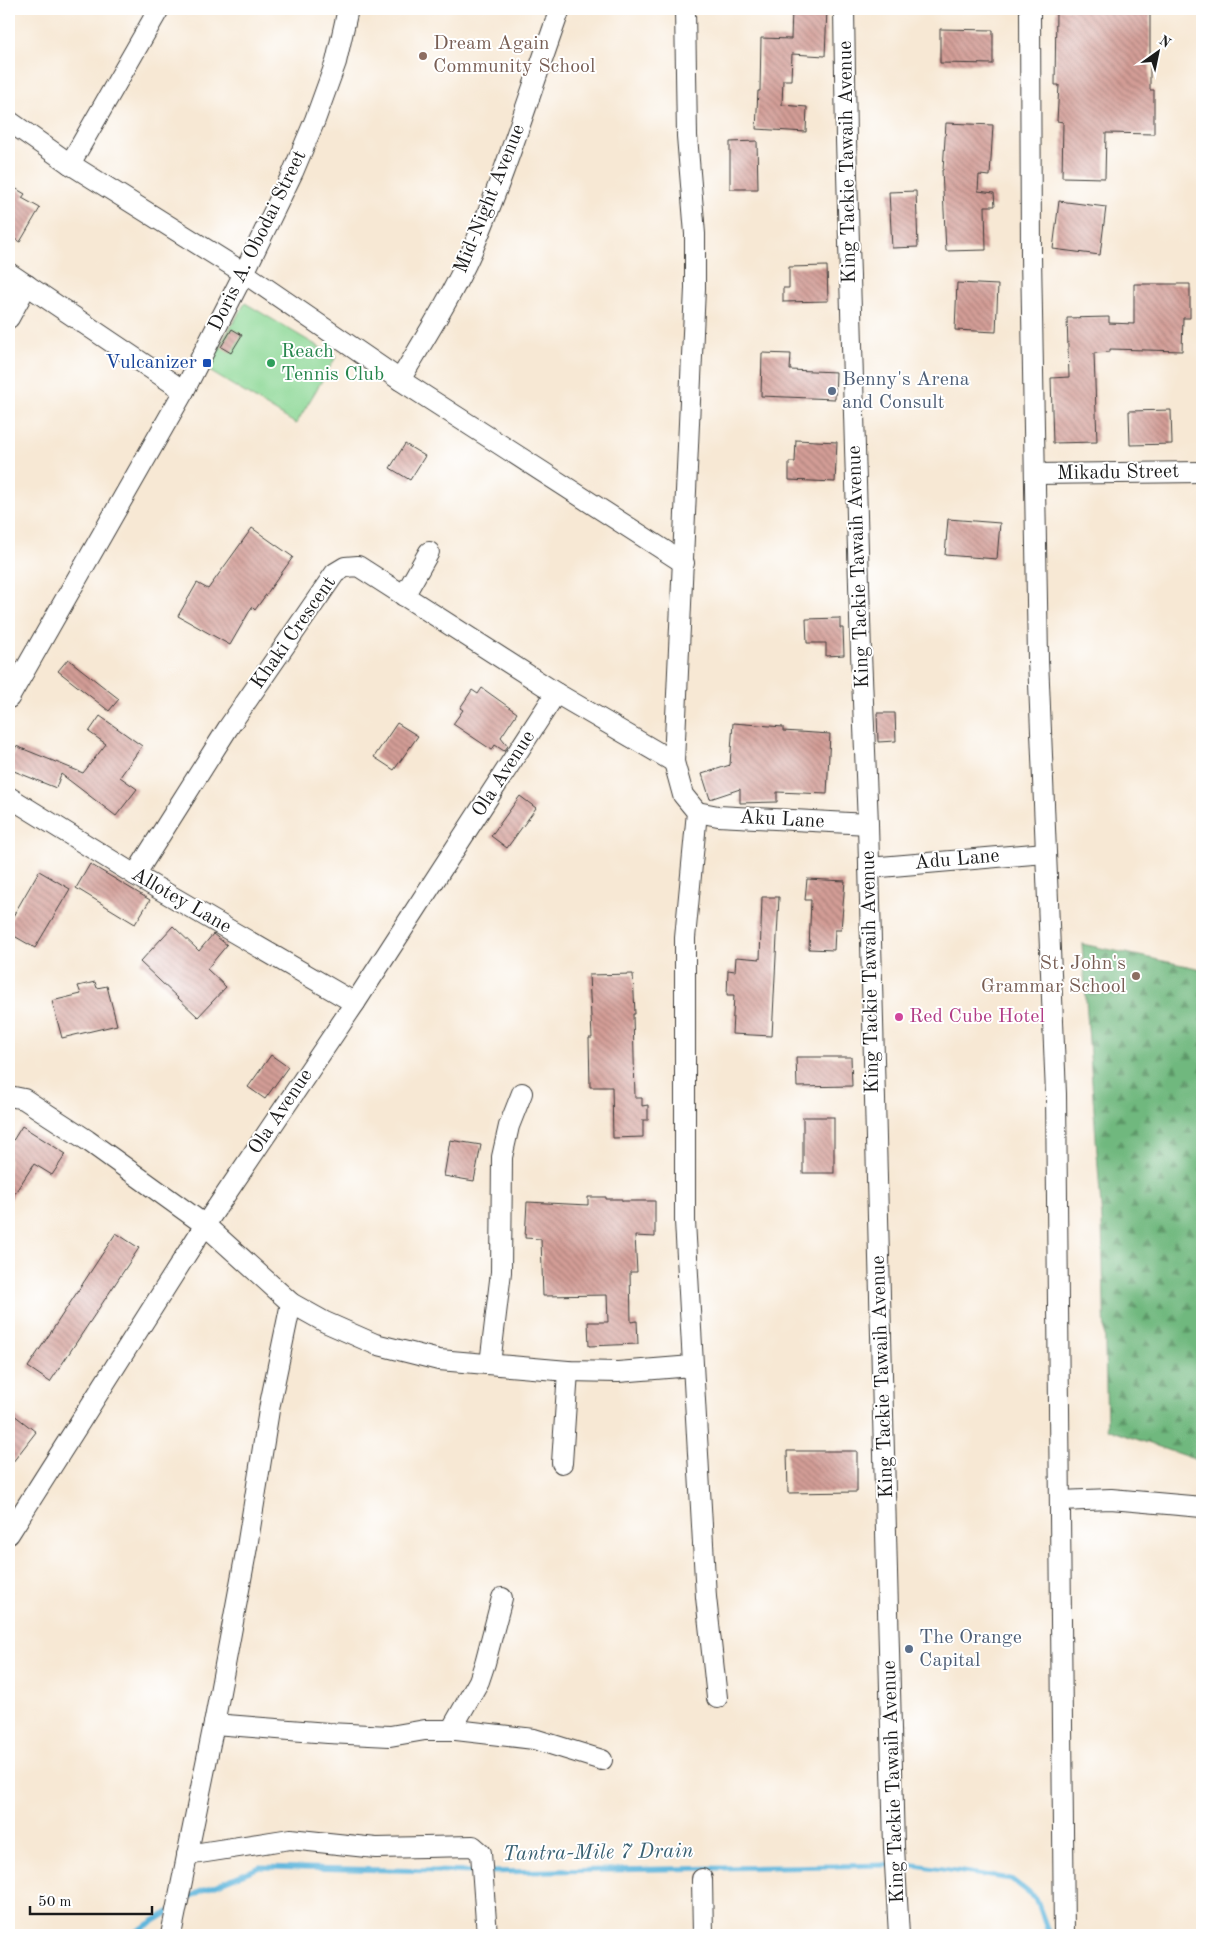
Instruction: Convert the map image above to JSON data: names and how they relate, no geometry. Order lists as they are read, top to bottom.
{
  "streets": {
    "street": [
      "King Tackie Tawaih Avenue",
      "Mid-Night Avenue",
      "Doris A. Obodai Street",
      "Mikadu Street",
      "Khaki Crescent",
      "Ola Avenue",
      "Aku Lane",
      "Adu Lane",
      "Allotey Lane"
    ]
  },
  "crossings": [
    ["King Tackie Tawaih Avenue", "Aku Lane"],
    ["King Tackie Tawaih Avenue", "Adu Lane"],
    ["Khaki Crescent", "Ola Avenue"],
    ["Khaki Crescent", "Allotey Lane"],
    ["Ola Avenue", "Allotey Lane"]
  ],
  "water": ["Tantra-Mile 7 Drain"],
  "places": {
    "other": [
      "Dream Again Community School",
      "Reach Tennis Club",
      "Benny's Arena and Consult",
      "St. John's Grammar School",
      "Red Cube Hotel",
      "The Orange Capital"
    ],
    "transit": ["Vulcanizer"]
  },
  "scale_bar": "50 m",
  "north": "top right"
}
